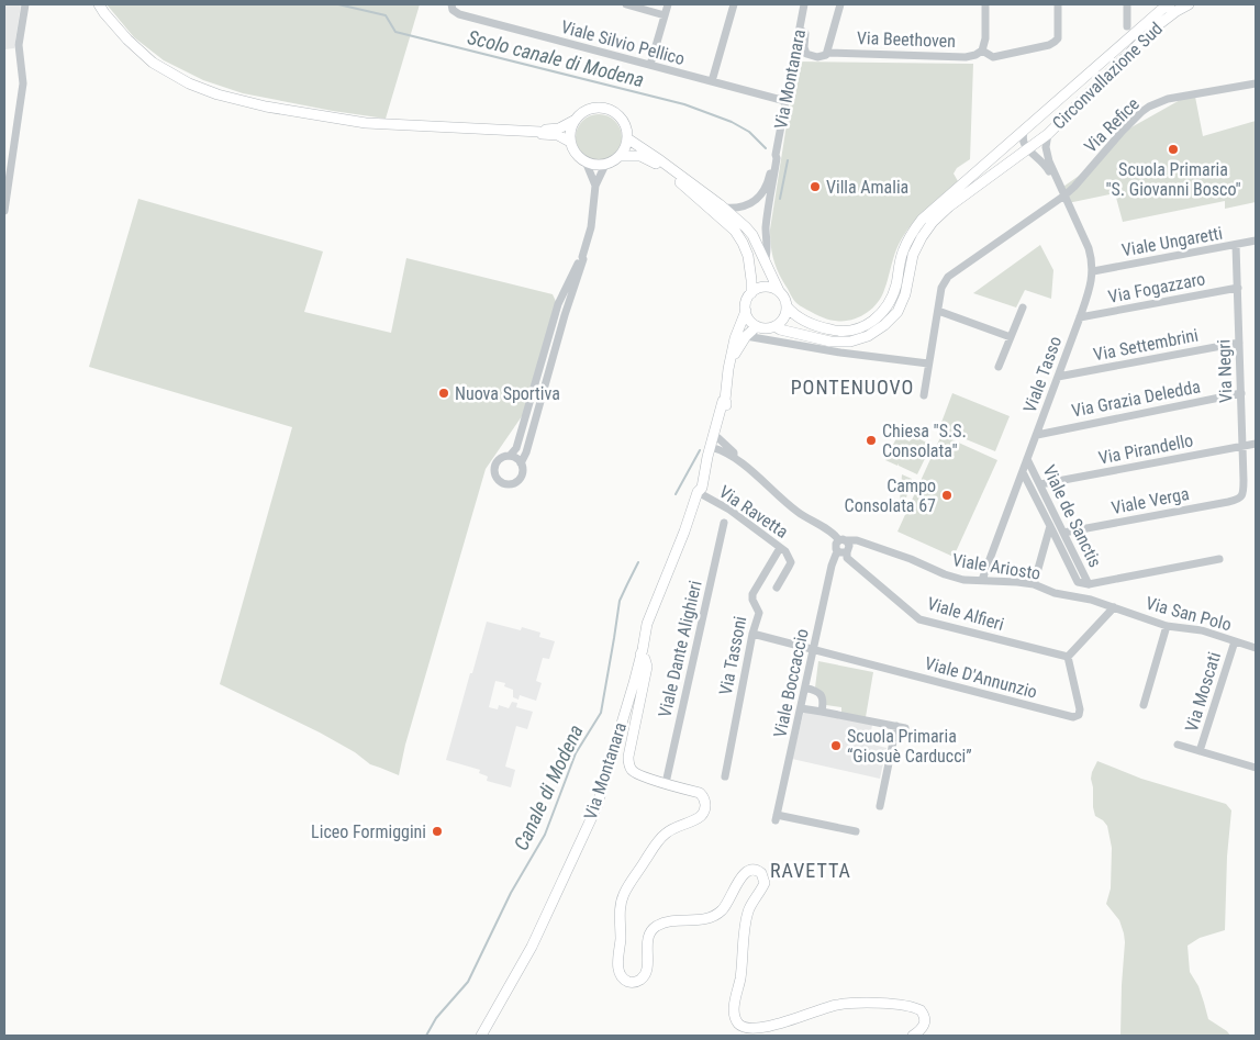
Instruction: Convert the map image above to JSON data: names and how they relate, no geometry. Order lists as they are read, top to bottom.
{
  "streets": {
    "main road": ["Circonvallazione Sud", "Via Montanara"],
    "street": [
      "Via Beethoven",
      "Viale Silvio Pellico",
      "Via Refice",
      "Viale Ungaretti",
      "Via Fogazzaro",
      "Via Settembrini",
      "Via Negri",
      "Viale Tasso",
      "Via Grazia Deledda",
      "Via Pirandello",
      "Viale Verga",
      "Via Ravetta",
      "Viale de Sanctis",
      "Viale Ariosto",
      "Viale Alfieri",
      "Via San Polo",
      "Viale Dante Alighieri",
      "Via Tassoni",
      "Viale D'Annunzio",
      "Viale Boccaccio",
      "Via Moscati"
    ]
  },
  "crossings": [
    ["Via Beethoven", "Via Montanara"],
    ["Viale Silvio Pellico", "Via Montanara"],
    ["Circonvallazione Sud", "Via Montanara"],
    ["Circonvallazione Sud", "Viale Tasso"],
    ["Via Montanara", "Via Ravetta"],
    ["Via Refice", "Viale Tasso"],
    ["Viale Ungaretti", "Via Negri"],
    ["Viale Ungaretti", "Viale Tasso"],
    ["Via Fogazzaro", "Via Negri"],
    ["Via Fogazzaro", "Viale Tasso"],
    ["Via Settembrini", "Via Negri"],
    ["Via Settembrini", "Viale Tasso"],
    ["Via Negri", "Via Grazia Deledda"],
    ["Via Negri", "Via Pirandello"],
    ["Via Negri", "Viale Verga"],
    ["Viale Tasso", "Via Grazia Deledda"],
    ["Viale Tasso", "Viale de Sanctis"],
    ["Viale Tasso", "Viale Ariosto"],
    ["Via Pirandello", "Viale de Sanctis"],
    ["Viale Verga", "Viale de Sanctis"],
    ["Via Ravetta", "Via Tassoni"],
    ["Viale Ariosto", "Viale Alfieri"],
    ["Viale Ariosto", "Via San Polo"],
    ["Viale Ariosto", "Viale Boccaccio"],
    ["Viale Alfieri", "Viale D'Annunzio"],
    ["Viale Alfieri", "Viale Boccaccio"],
    ["Via San Polo", "Via Moscati"],
    ["Via Tassoni", "Viale D'Annunzio"],
    ["Viale D'Annunzio", "Viale Boccaccio"]
  ],
  "districts": ["PONTENUOVO", "RAVETTA"],
  "water": ["Scolo canale di Modena", "Canale di Modena"],
  "places": [
    "Scuola Primaria \"S. Giovanni Bosco\"",
    "Villa Amalia",
    "Nuova Sportiva",
    "Chiesa \"S.S. Consolata\"",
    "Campo Consolata 67",
    "Scuola Primaria “Giosuè Carducci”",
    "Liceo Formiggini"
  ]
}
